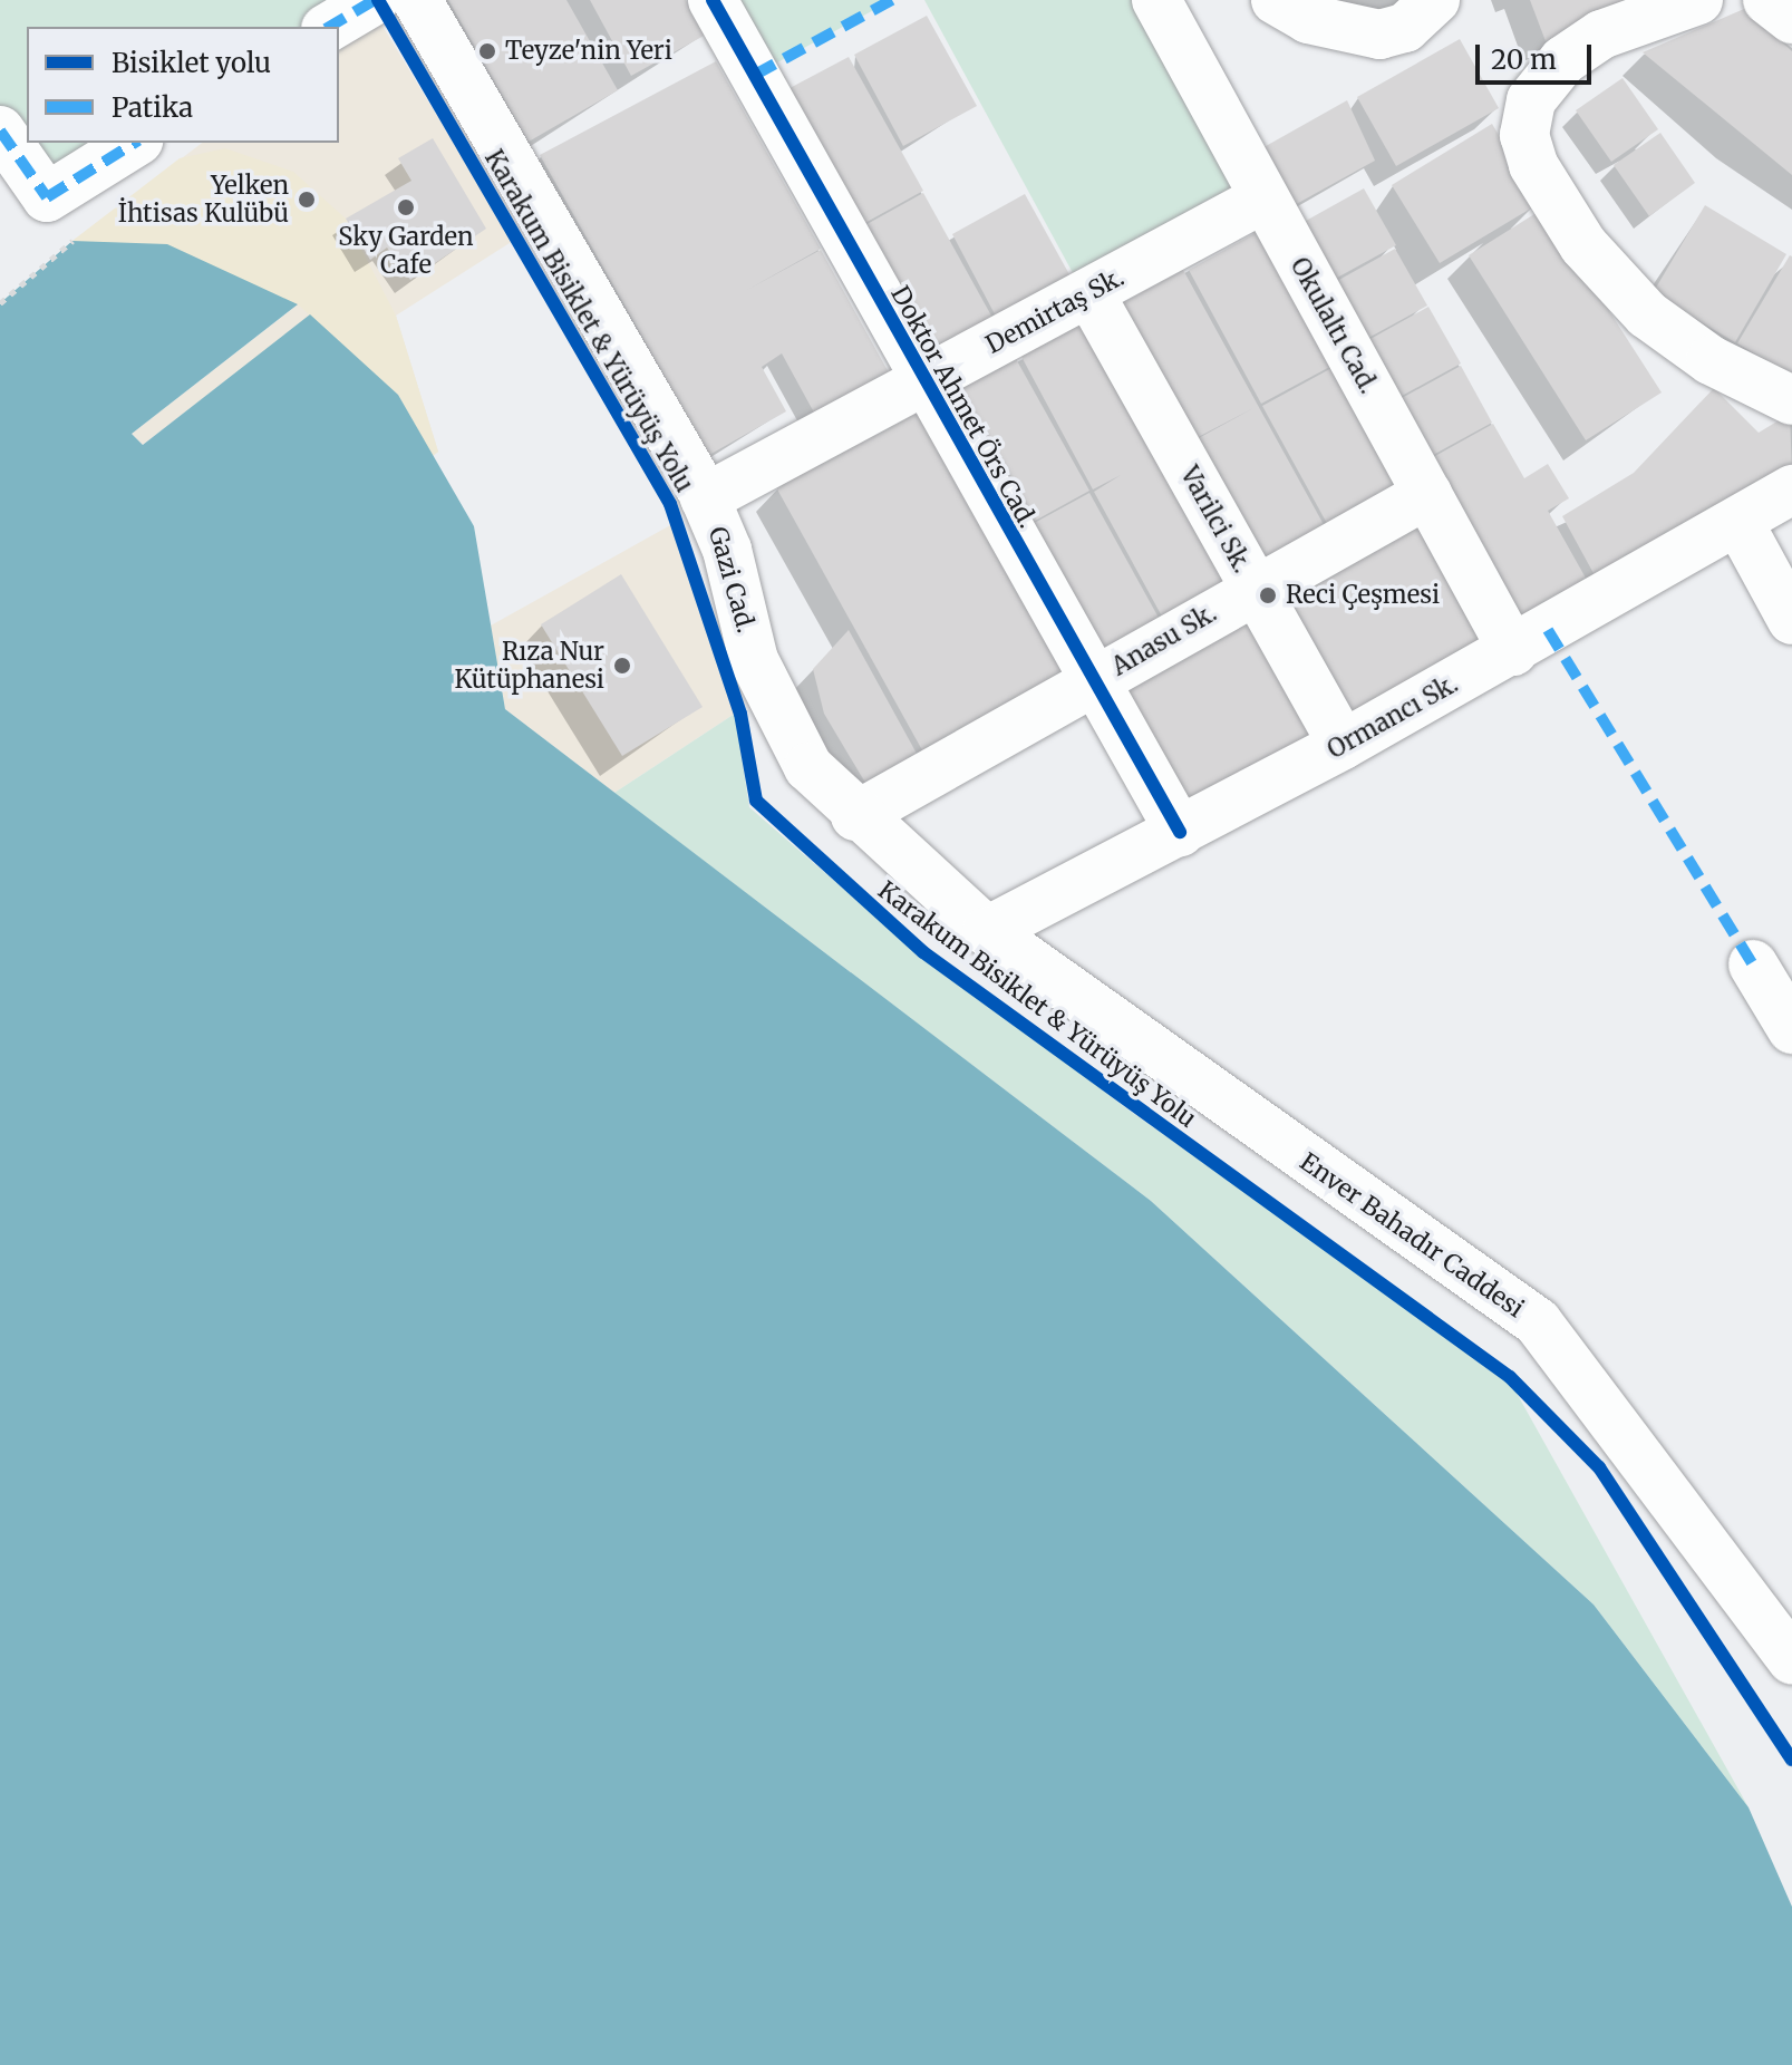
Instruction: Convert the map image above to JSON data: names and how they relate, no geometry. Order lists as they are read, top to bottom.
{
  "streets": {
    "street": [
      "Demirtaş Sk.",
      "Okulaltı Cad.",
      "Doktor Ahmet Örs Cad.",
      "Varilci Sk.",
      "Gazi Cad.",
      "Anasu Sk.",
      "Ormancı Sk.",
      "Enver Bahadır Caddesi"
    ],
    "cycle path": ["Karakum Bisiklet & Yürüyüş Yolu"]
  },
  "crossings": [
    ["Demirtaş Sk.", "Okulaltı Cad."],
    ["Demirtaş Sk.", "Doktor Ahmet Örs Cad."],
    ["Demirtaş Sk.", "Varilci Sk."],
    ["Demirtaş Sk.", "Gazi Cad."],
    ["Okulaltı Cad.", "Anasu Sk."],
    ["Okulaltı Cad.", "Ormancı Sk."],
    ["Doktor Ahmet Örs Cad.", "Anasu Sk."],
    ["Doktor Ahmet Örs Cad.", "Ormancı Sk."],
    ["Varilci Sk.", "Anasu Sk."],
    ["Varilci Sk.", "Ormancı Sk."],
    ["Gazi Cad.", "Anasu Sk."],
    ["Gazi Cad.", "Ormancı Sk."],
    ["Gazi Cad.", "Enver Bahadır Caddesi"],
    ["Ormancı Sk.", "Enver Bahadır Caddesi"]
  ],
  "places": [
    "Teyze'nin Yeri",
    "Yelken İhtisas Kulübü",
    "Sky Garden Cafe",
    "Reci Çeşmesi",
    "Rıza Nur Kütüphanesi"
  ],
  "legend": ["Bisiklet yolu", "Patika"],
  "scale_bar": "20 m"
}
